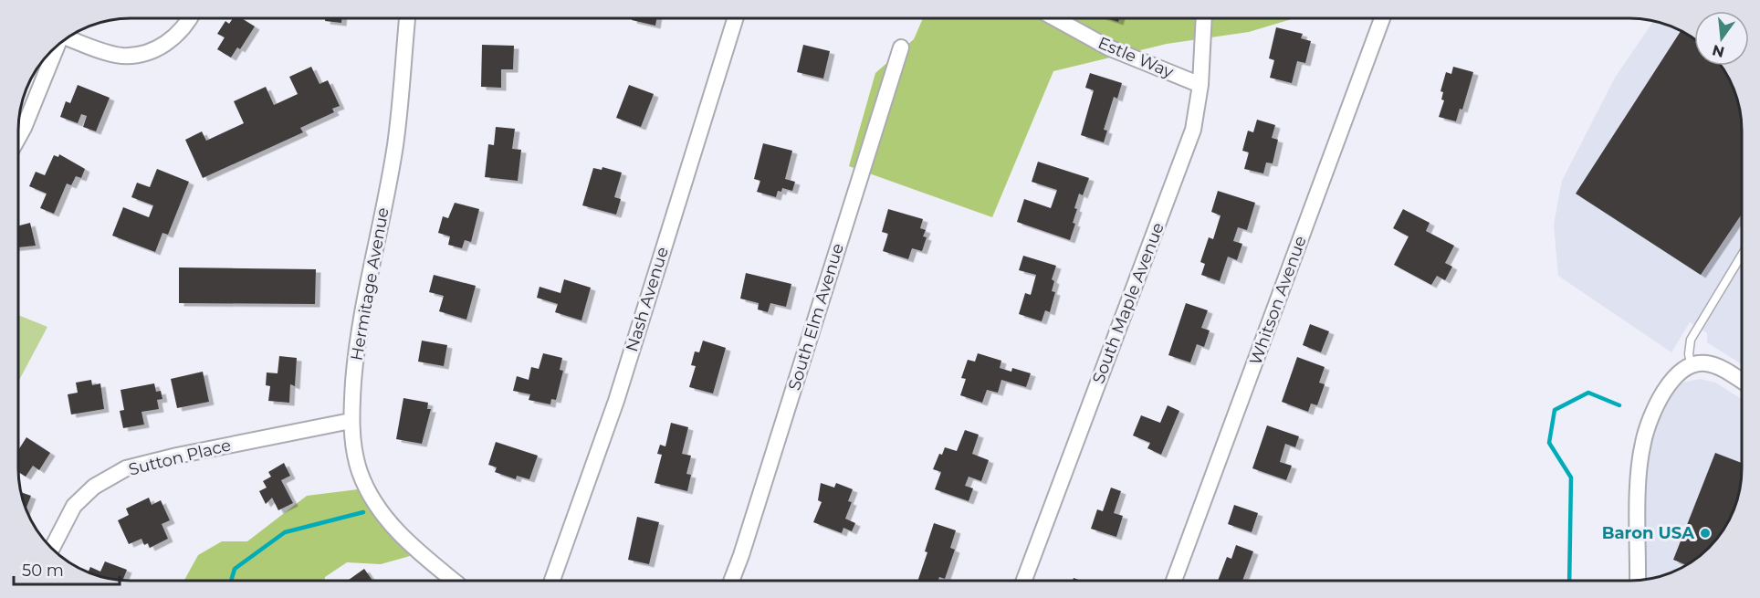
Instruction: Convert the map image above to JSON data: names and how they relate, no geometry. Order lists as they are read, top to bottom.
{
  "streets": {
    "street": [
      "Estle Way",
      "Hermitage Avenue",
      "Nash Avenue",
      "Whitson Avenue",
      "South Maple Avenue",
      "South Elm Avenue",
      "Sutton Place"
    ]
  },
  "crossings": [
    ["Estle Way", "South Maple Avenue"],
    ["Hermitage Avenue", "Sutton Place"]
  ],
  "places": ["Baron USA"],
  "scale_bar": "50 m",
  "north": "bottom"
}
